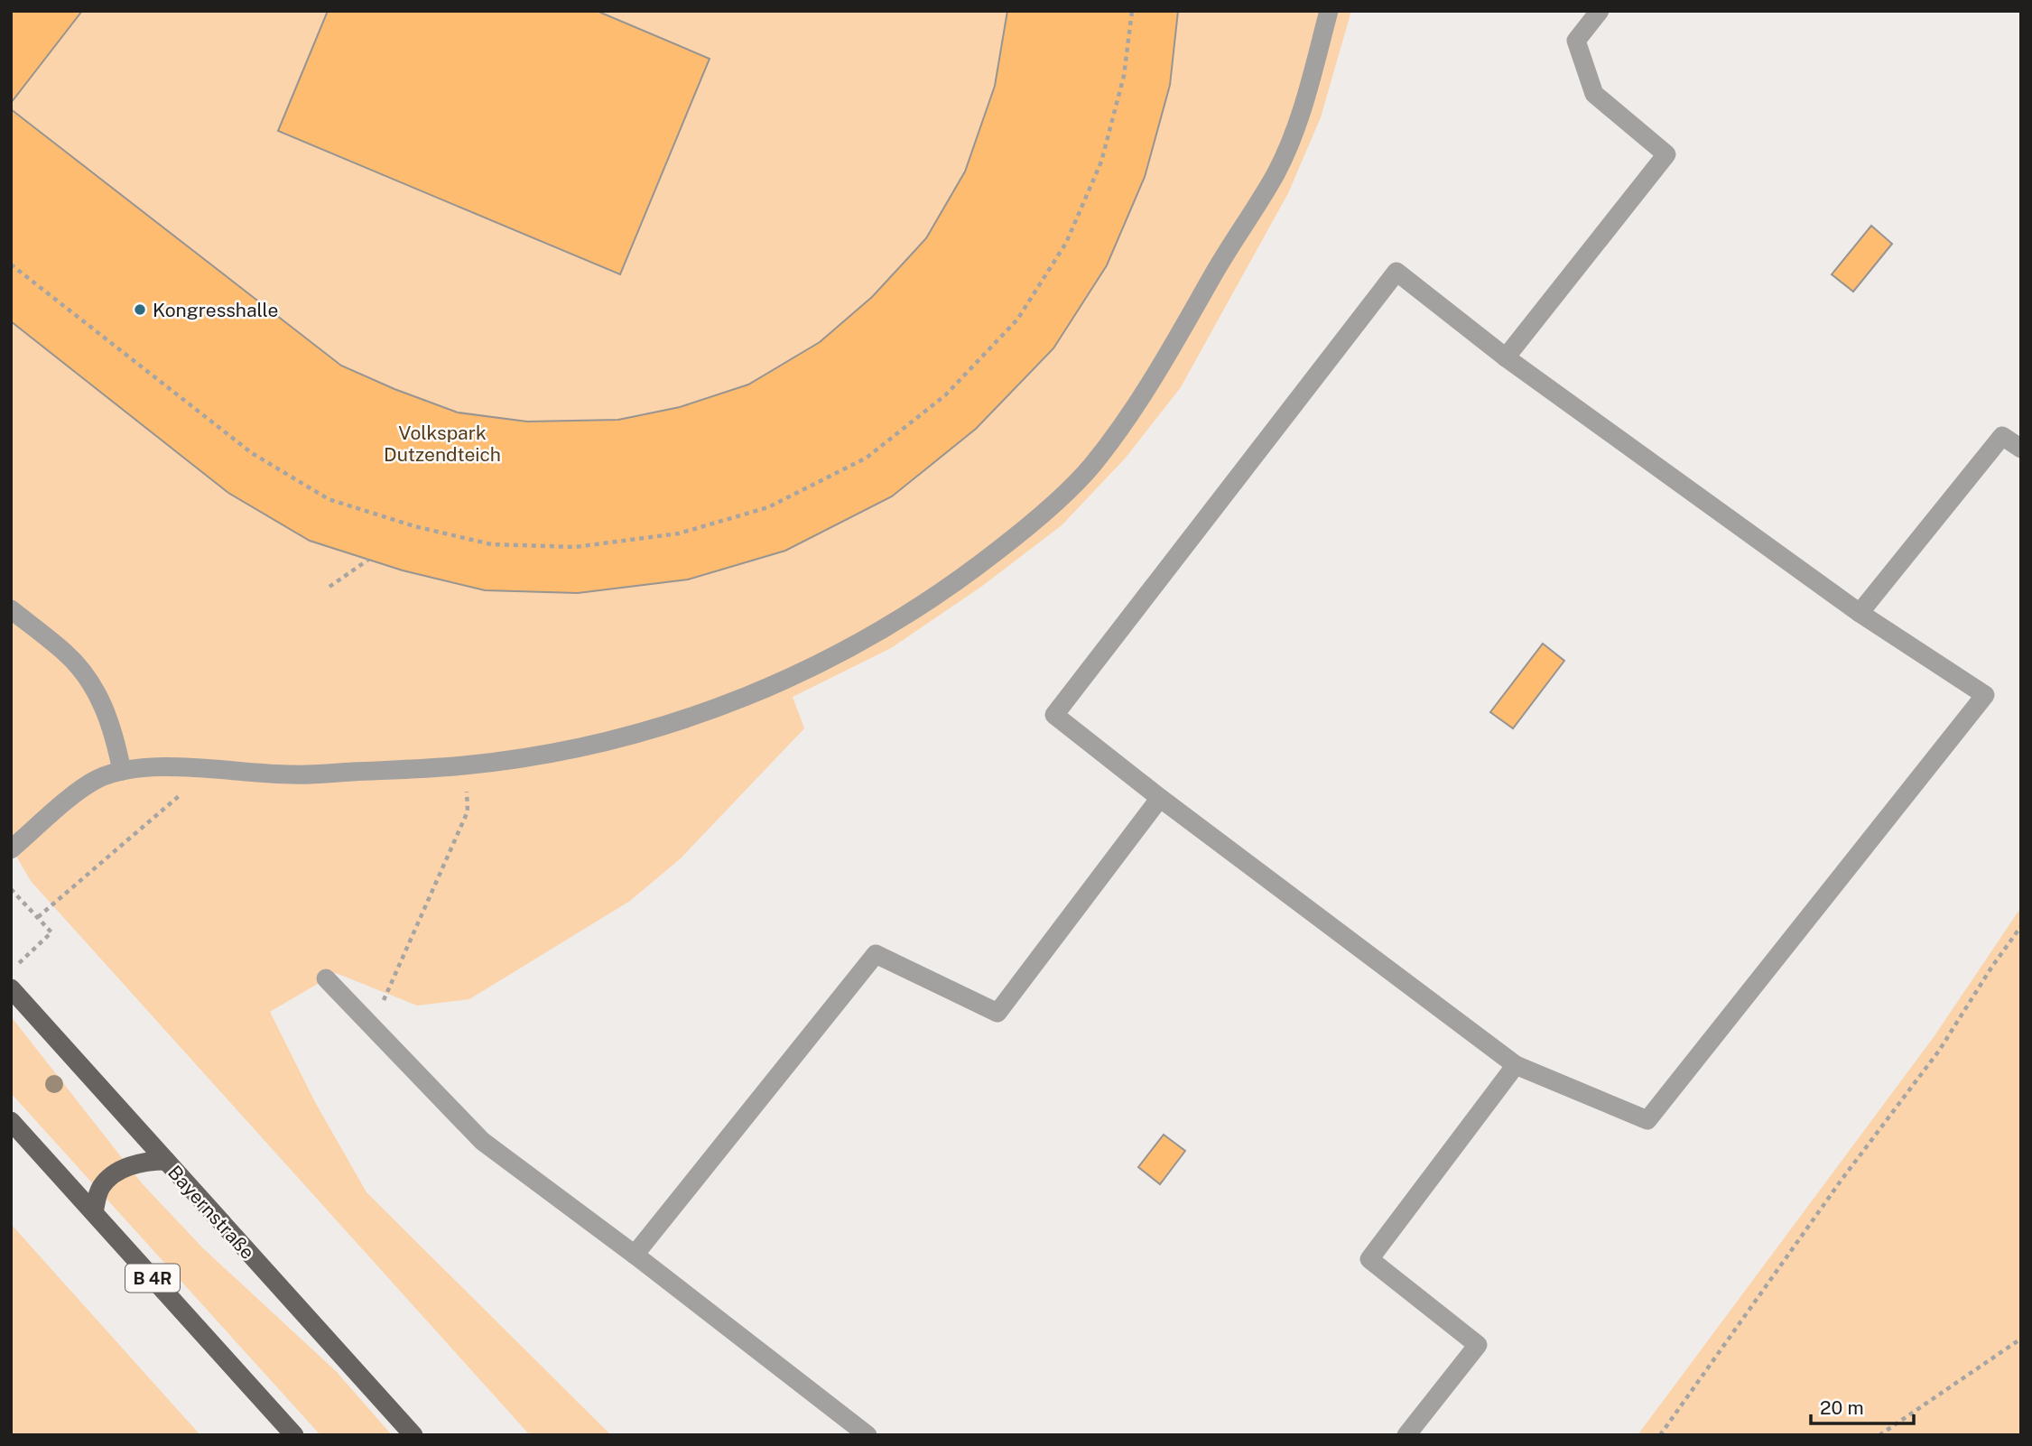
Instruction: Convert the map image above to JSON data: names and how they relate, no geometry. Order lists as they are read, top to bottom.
{
  "streets": {
    "main road": ["Bayernstraße", "B 4R"]
  },
  "parks": ["Volkspark Dutzendteich"],
  "places": ["Kongresshalle"],
  "scale_bar": "20 m"
}
